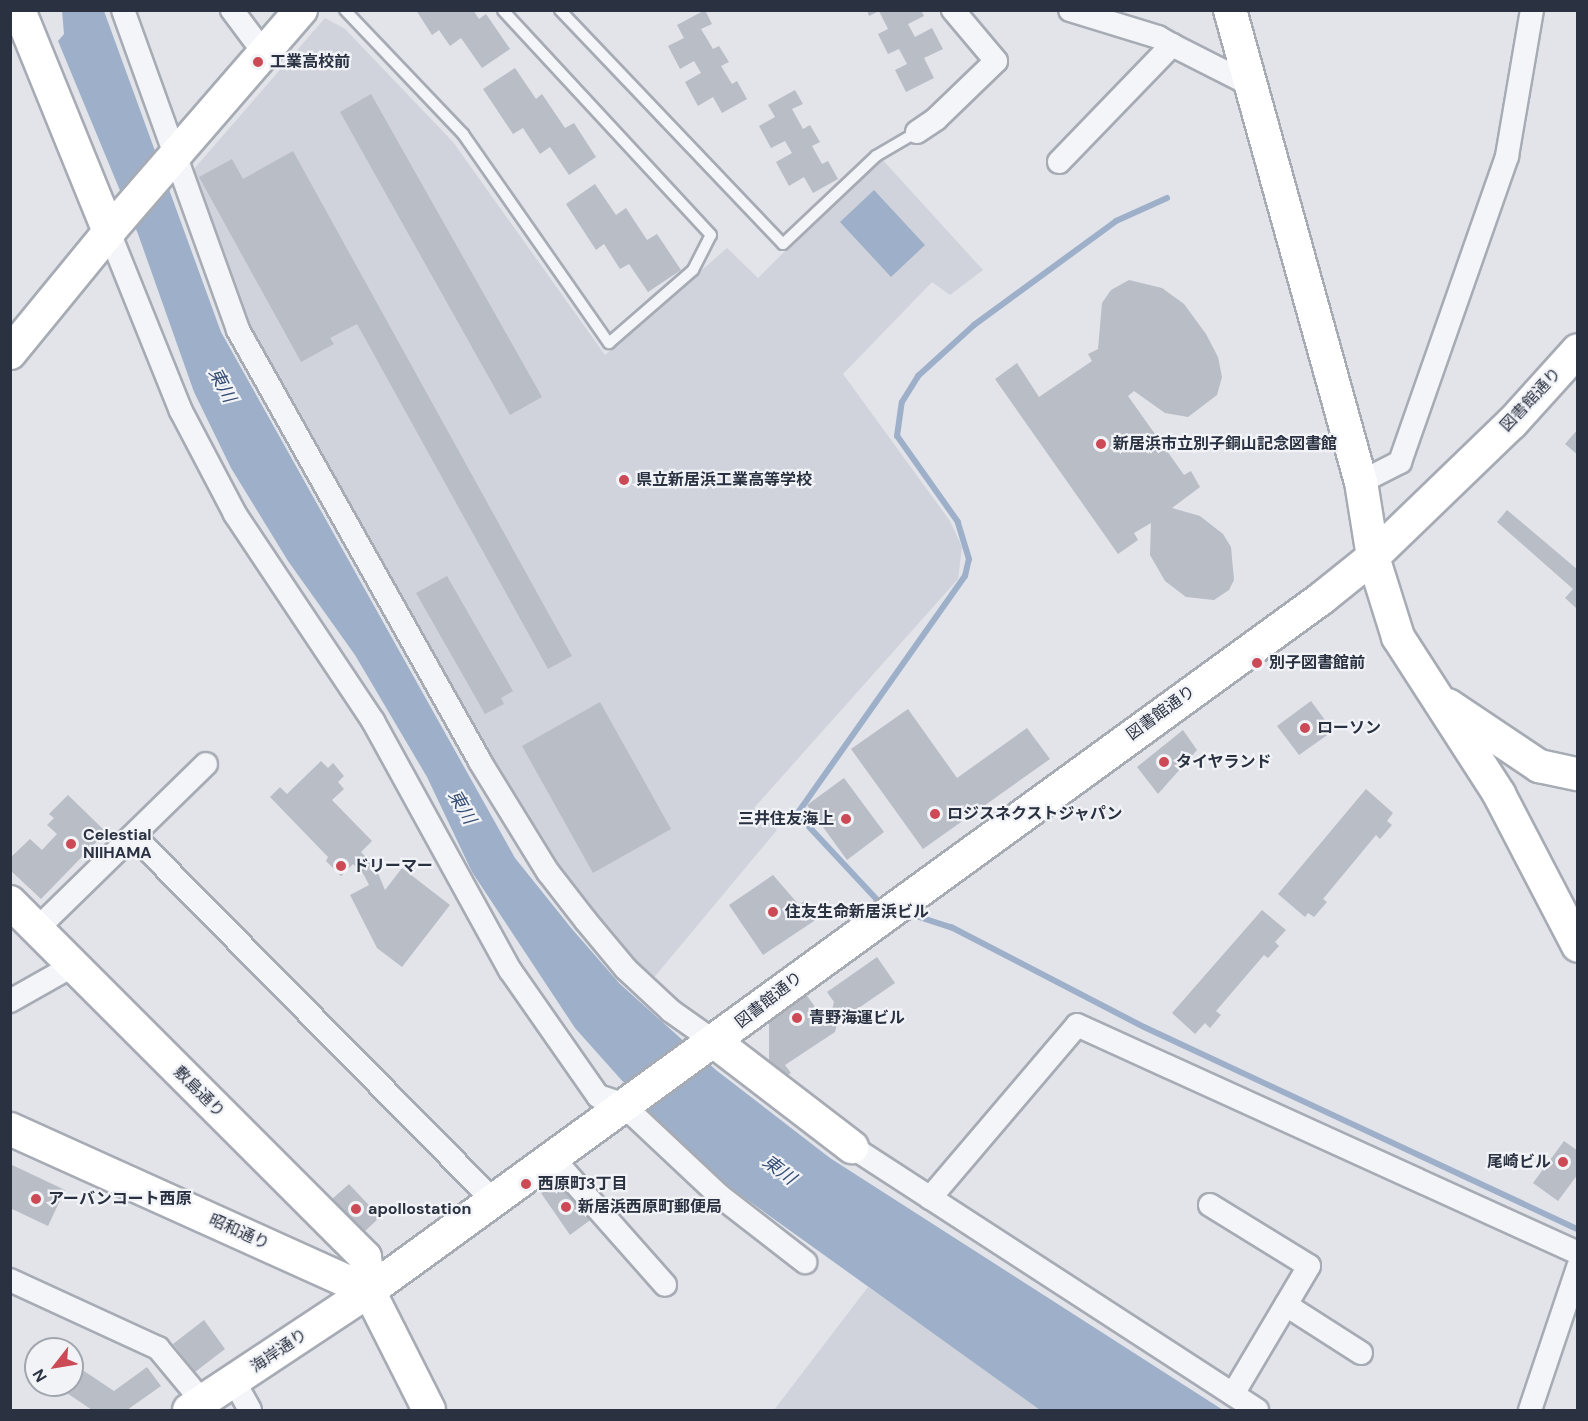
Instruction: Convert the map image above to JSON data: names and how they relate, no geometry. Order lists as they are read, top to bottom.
{
  "streets": {
    "street": [
      "図書館通り",
      "敷島通り",
      "昭和通り",
      "海岸通り"
    ]
  },
  "crossings": [
    ["敷島通り", "昭和通り"],
    ["敷島通り", "海岸通り"],
    ["昭和通り", "海岸通り"]
  ],
  "water": ["東川"],
  "places": [
    "工業高校前",
    "新居浜市立別子銅山記念図書館",
    "県立新居浜工業高等学校",
    "別子図書館前",
    "ローソン",
    "タイヤランド",
    "ロジスネクストジャパン",
    "三井住友海上",
    "Celestial NIIHAMA",
    "ドリーマー",
    "住友生命新居浜ビル",
    "青野海運ビル",
    "尾崎ビル",
    "西原町3丁目",
    "アーバンコート西原",
    "新居浜西原町郵便局",
    "apollostation"
  ],
  "north": "bottom left"
}
